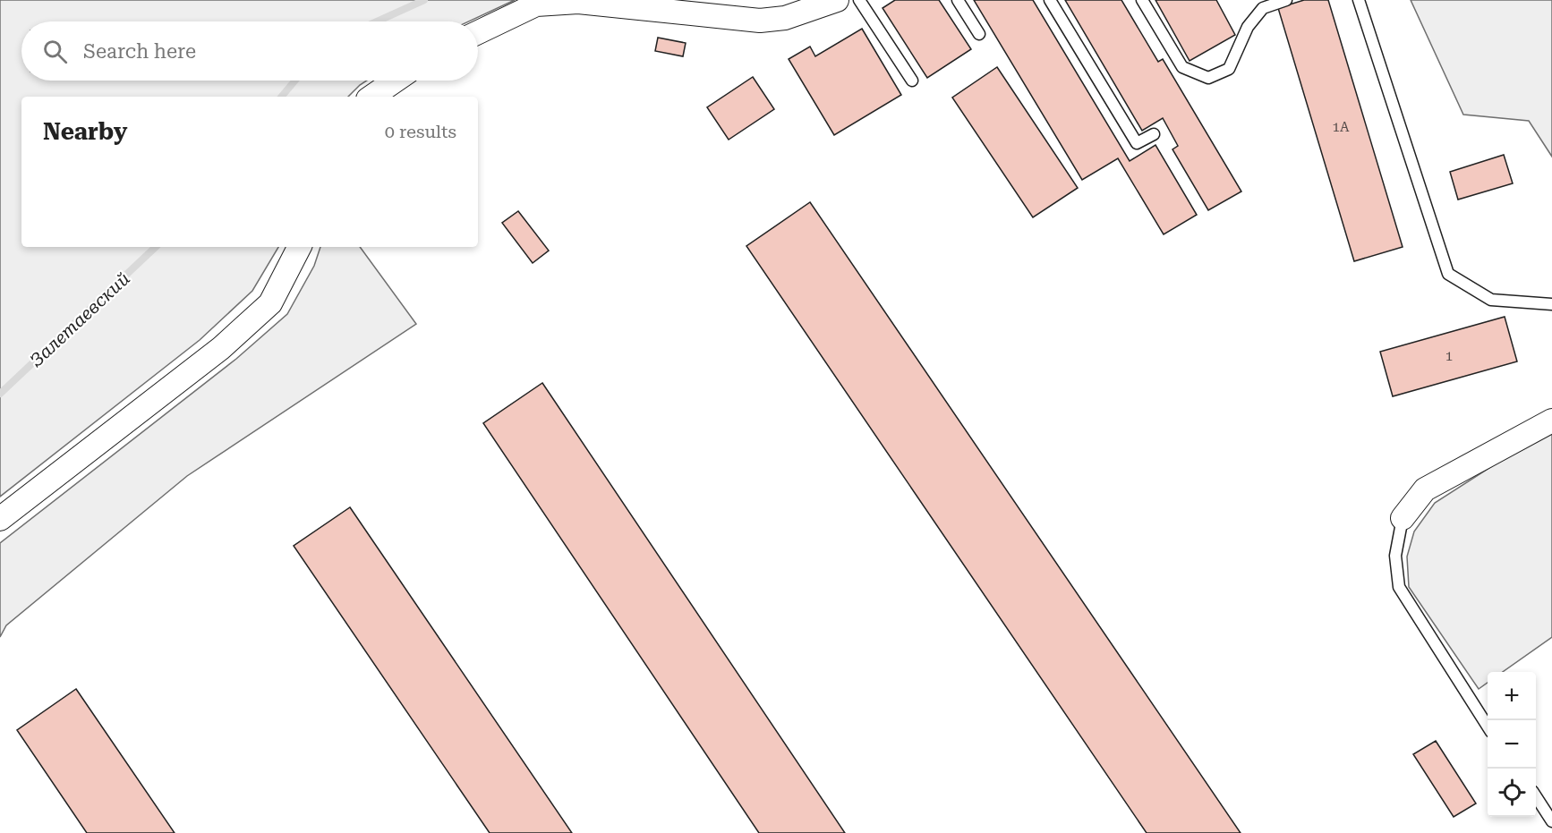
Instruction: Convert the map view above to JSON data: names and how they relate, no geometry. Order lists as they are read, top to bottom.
{
  "water": ["Залетаевский"],
  "house_numbers": ["1А", "1"],
  "page": {
    "search": "Search here",
    "heading": ["Nearby", "0 results"],
    "map_buttons": ["+", "−"]
  }
}
